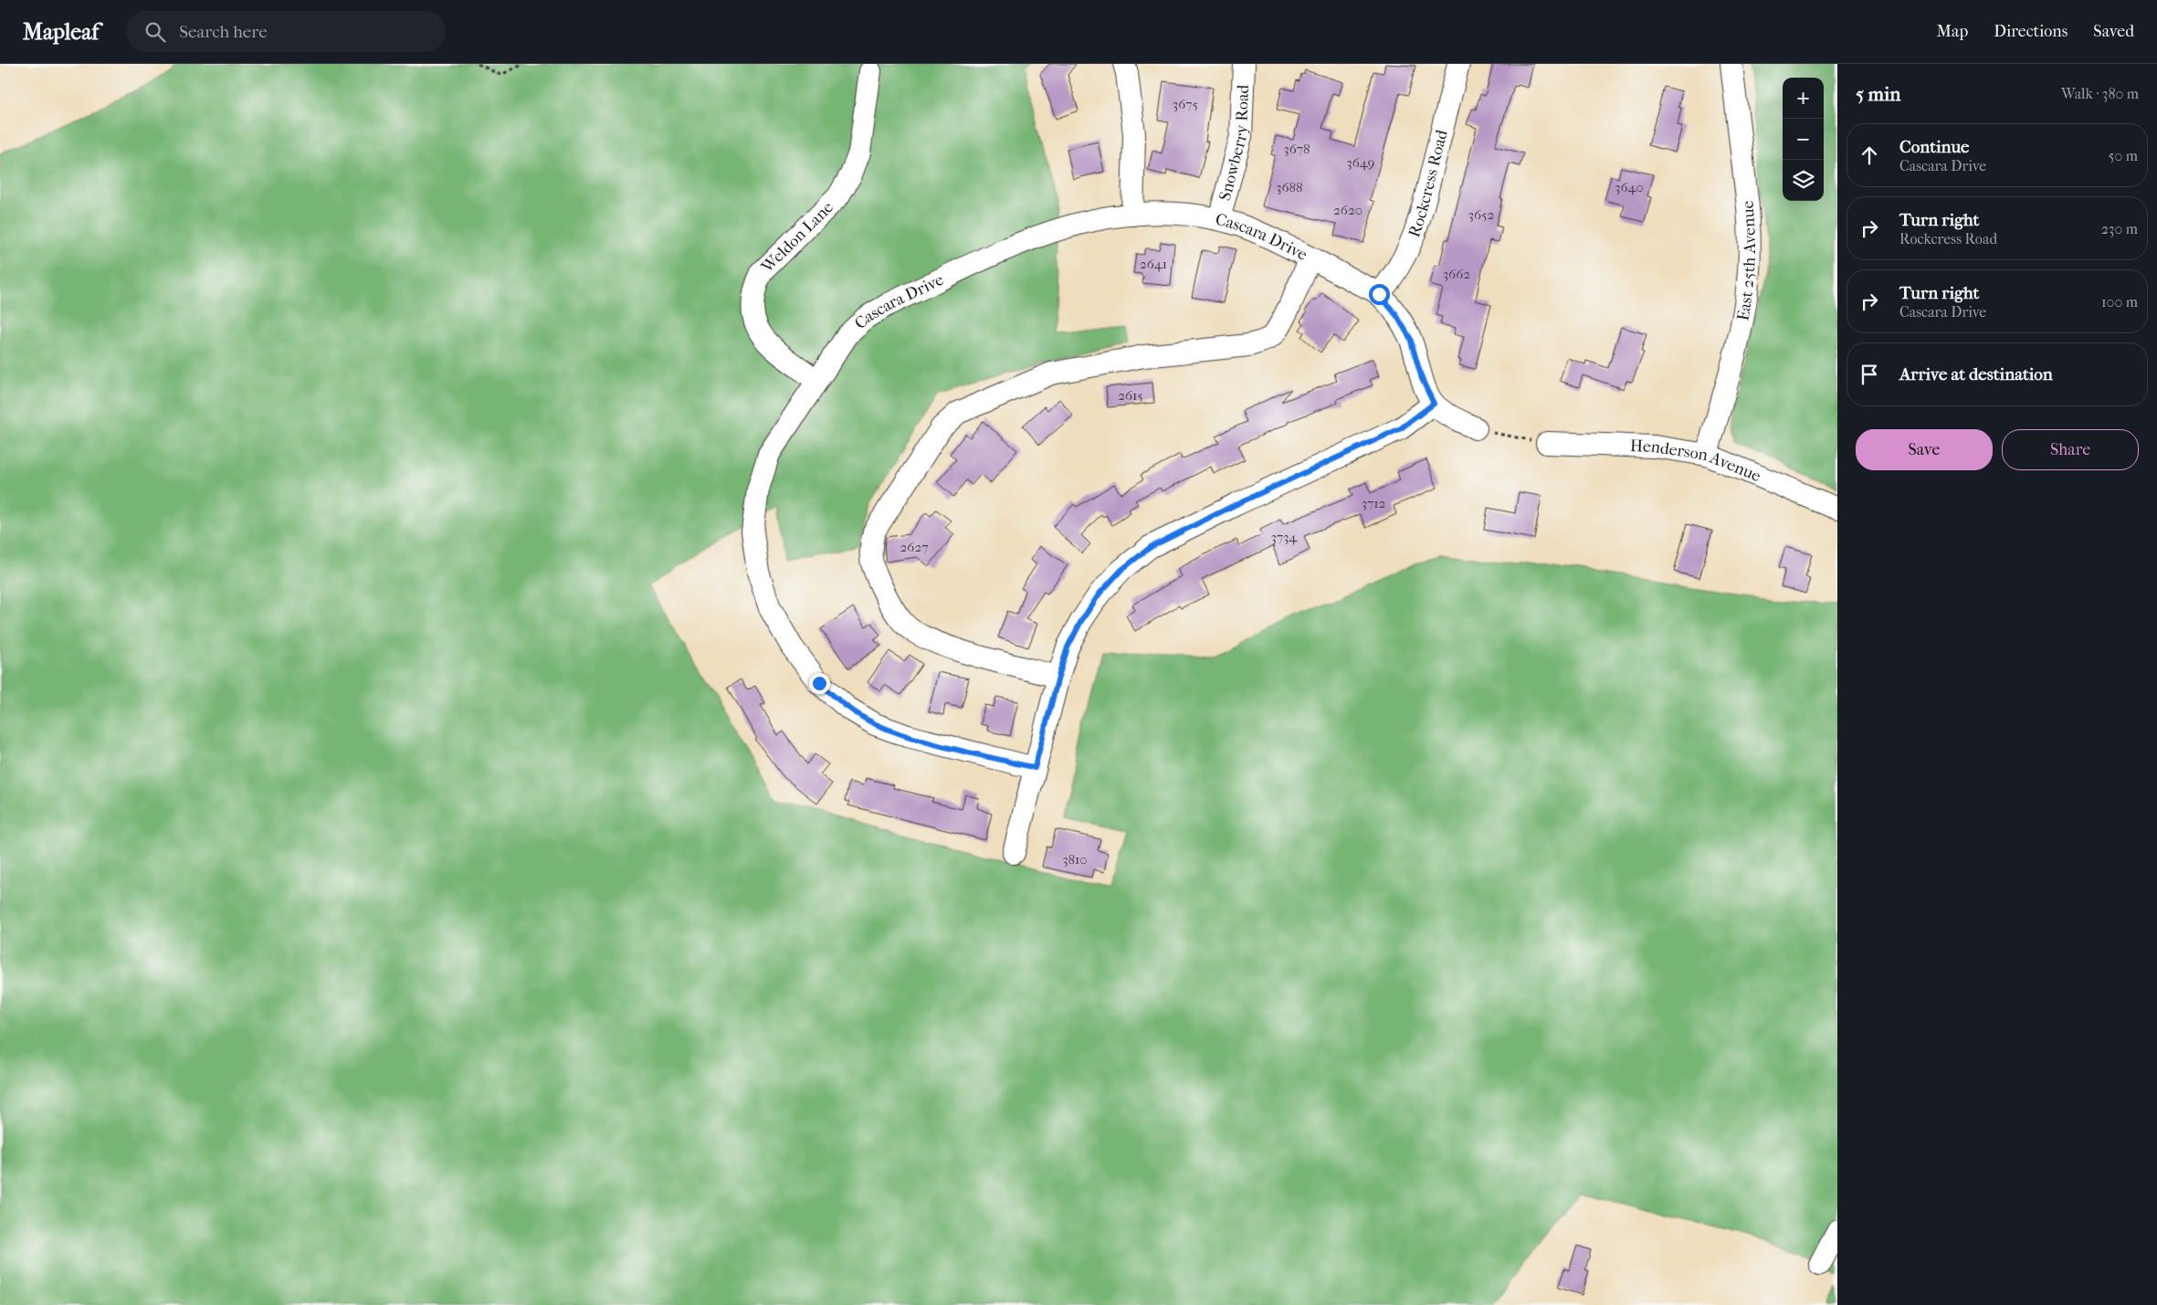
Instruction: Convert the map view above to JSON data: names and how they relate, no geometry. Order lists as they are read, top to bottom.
{
  "streets": {
    "street": [
      "Snowberry Road",
      "Rockcress Road",
      "Weldon Lane",
      "Cascara Drive",
      "East 25th Avenue",
      "Henderson Avenue"
    ]
  },
  "crossings": [
    ["Snowberry Road", "Cascara Drive"],
    ["Rockcress Road", "Cascara Drive"],
    ["Weldon Lane", "Cascara Drive"],
    ["East 25th Avenue", "Henderson Avenue"]
  ],
  "house_numbers": [
    "3675",
    "3678",
    "3649",
    "3688",
    "3640",
    "2620",
    "3652",
    "2641",
    "3662",
    "2615",
    "3712",
    "3734",
    "2627",
    "3810"
  ],
  "page": {
    "header": "Mapleaf",
    "search": "Search here",
    "nav": ["Map", "Directions", "Saved"],
    "heading": ["5 min", "Walk · 380 m"],
    "map_buttons": ["+", "−"],
    "list": [
      ["Continue", "Cascara Drive", "50 m"],
      ["Turn right", "Rockcress Road", "230 m"],
      ["Turn right", "Cascara Drive", "100 m"],
      "Arrive at destination"
    ],
    "buttons": ["Save", "Share"]
  }
}
